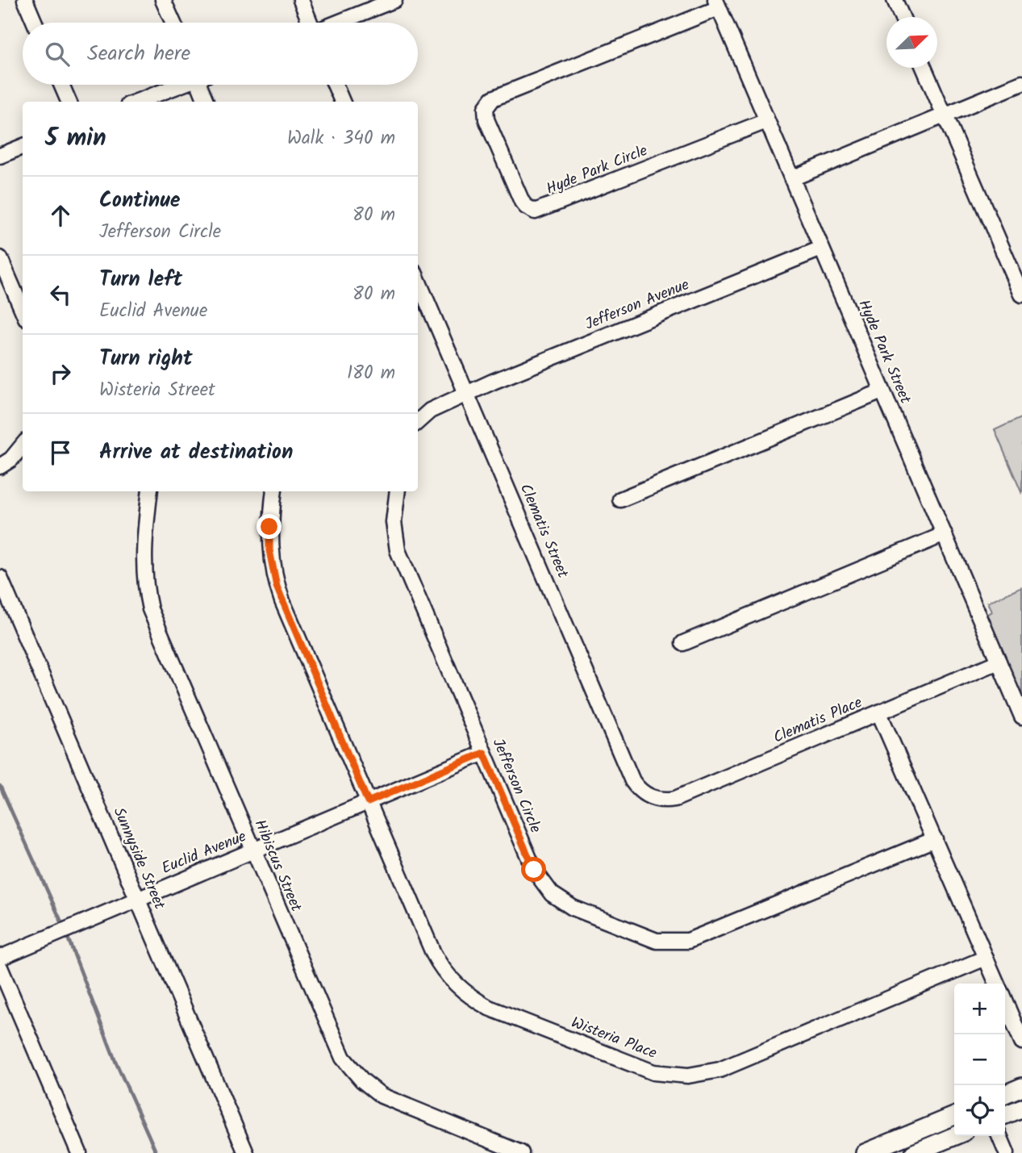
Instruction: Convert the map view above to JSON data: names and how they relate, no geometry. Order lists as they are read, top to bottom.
{
  "streets": {
    "street": [
      "Hyde Park Circle",
      "Jefferson Avenue",
      "Hyde Park Street",
      "Clematis Street",
      "Clematis Place",
      "Jefferson Circle",
      "Euclid Avenue",
      "Sunnyside Street",
      "Hibiscus Street",
      "Wisteria Place"
    ]
  },
  "crossings": [
    ["Hyde Park Circle", "Hyde Park Street"],
    ["Jefferson Avenue", "Hyde Park Street"],
    ["Jefferson Avenue", "Clematis Street"],
    ["Hyde Park Street", "Clematis Place"],
    ["Clematis Street", "Clematis Place"],
    ["Jefferson Circle", "Euclid Avenue"],
    ["Euclid Avenue", "Sunnyside Street"],
    ["Euclid Avenue", "Hibiscus Street"],
    ["Euclid Avenue", "Wisteria Place"]
  ],
  "north": "top right",
  "page": {
    "search": "Search here",
    "heading": ["5 min", "Walk · 340 m"],
    "list": [
      ["Continue", "Jefferson Circle", "80 m"],
      ["Turn left", "Euclid Avenue", "80 m"],
      ["Turn right", "Wisteria Street", "180 m"],
      "Arrive at destination"
    ],
    "map_buttons": ["+", "−"]
  }
}
